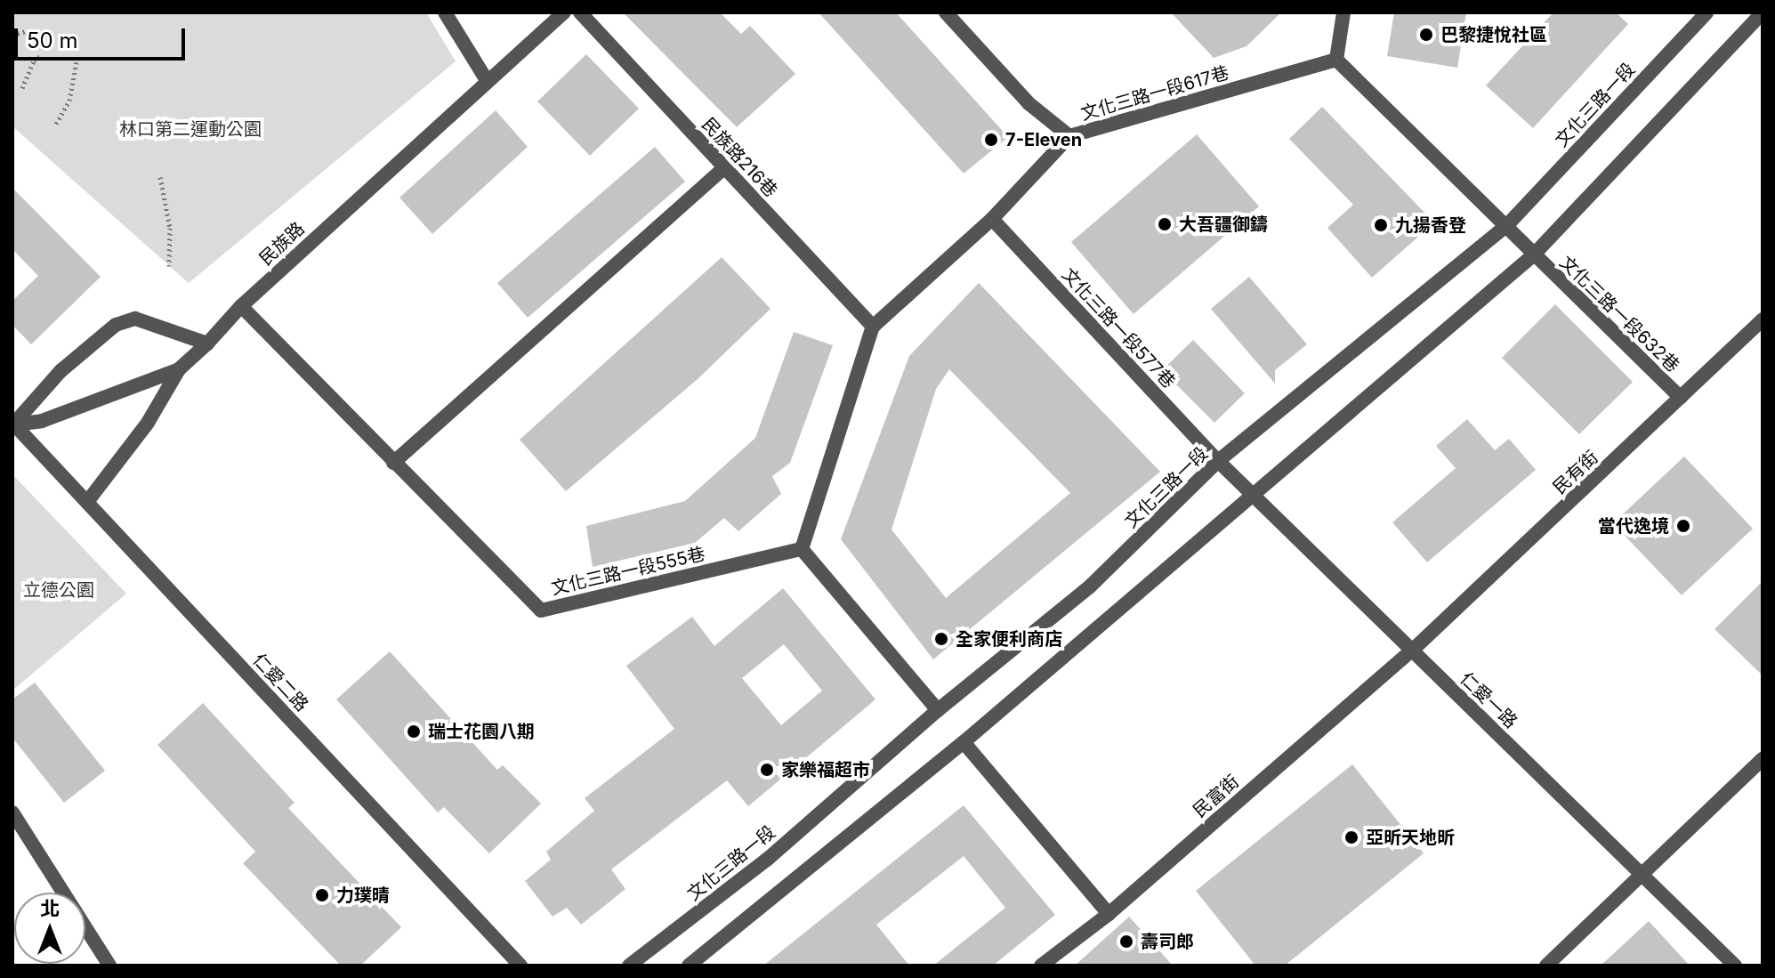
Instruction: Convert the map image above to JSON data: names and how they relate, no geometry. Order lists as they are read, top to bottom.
{
  "streets": {
    "street": [
      "文化三路一段617巷",
      "文化三路一段",
      "民族路216巷",
      "民族路",
      "文化三路一段632巷",
      "文化三路一段577巷",
      "民有街",
      "文化三路一段555巷",
      "仁愛二路",
      "仁愛一路",
      "民富街"
    ]
  },
  "crossings": [
    ["文化三路一段", "文化三路一段577巷"],
    ["文化三路一段", "仁愛一路"],
    ["民族路", "文化三路一段555巷"],
    ["文化三路一段632巷", "民有街"],
    ["文化三路一段577巷", "仁愛一路"],
    ["民有街", "仁愛一路"],
    ["民有街", "民富街"],
    ["仁愛一路", "民富街"]
  ],
  "parks": ["林口第二運動公園", "立德公園"],
  "places": [
    "巴黎捷悅社區",
    "7-Eleven",
    "大吾疆御鑄",
    "九揚香登",
    "當代逸境",
    "全家便利商店",
    "瑞士花園八期",
    "家樂福超市",
    "亞昕天地昕",
    "力璞晴",
    "壽司郎"
  ],
  "scale_bar": "50 m",
  "north": "top"
}
